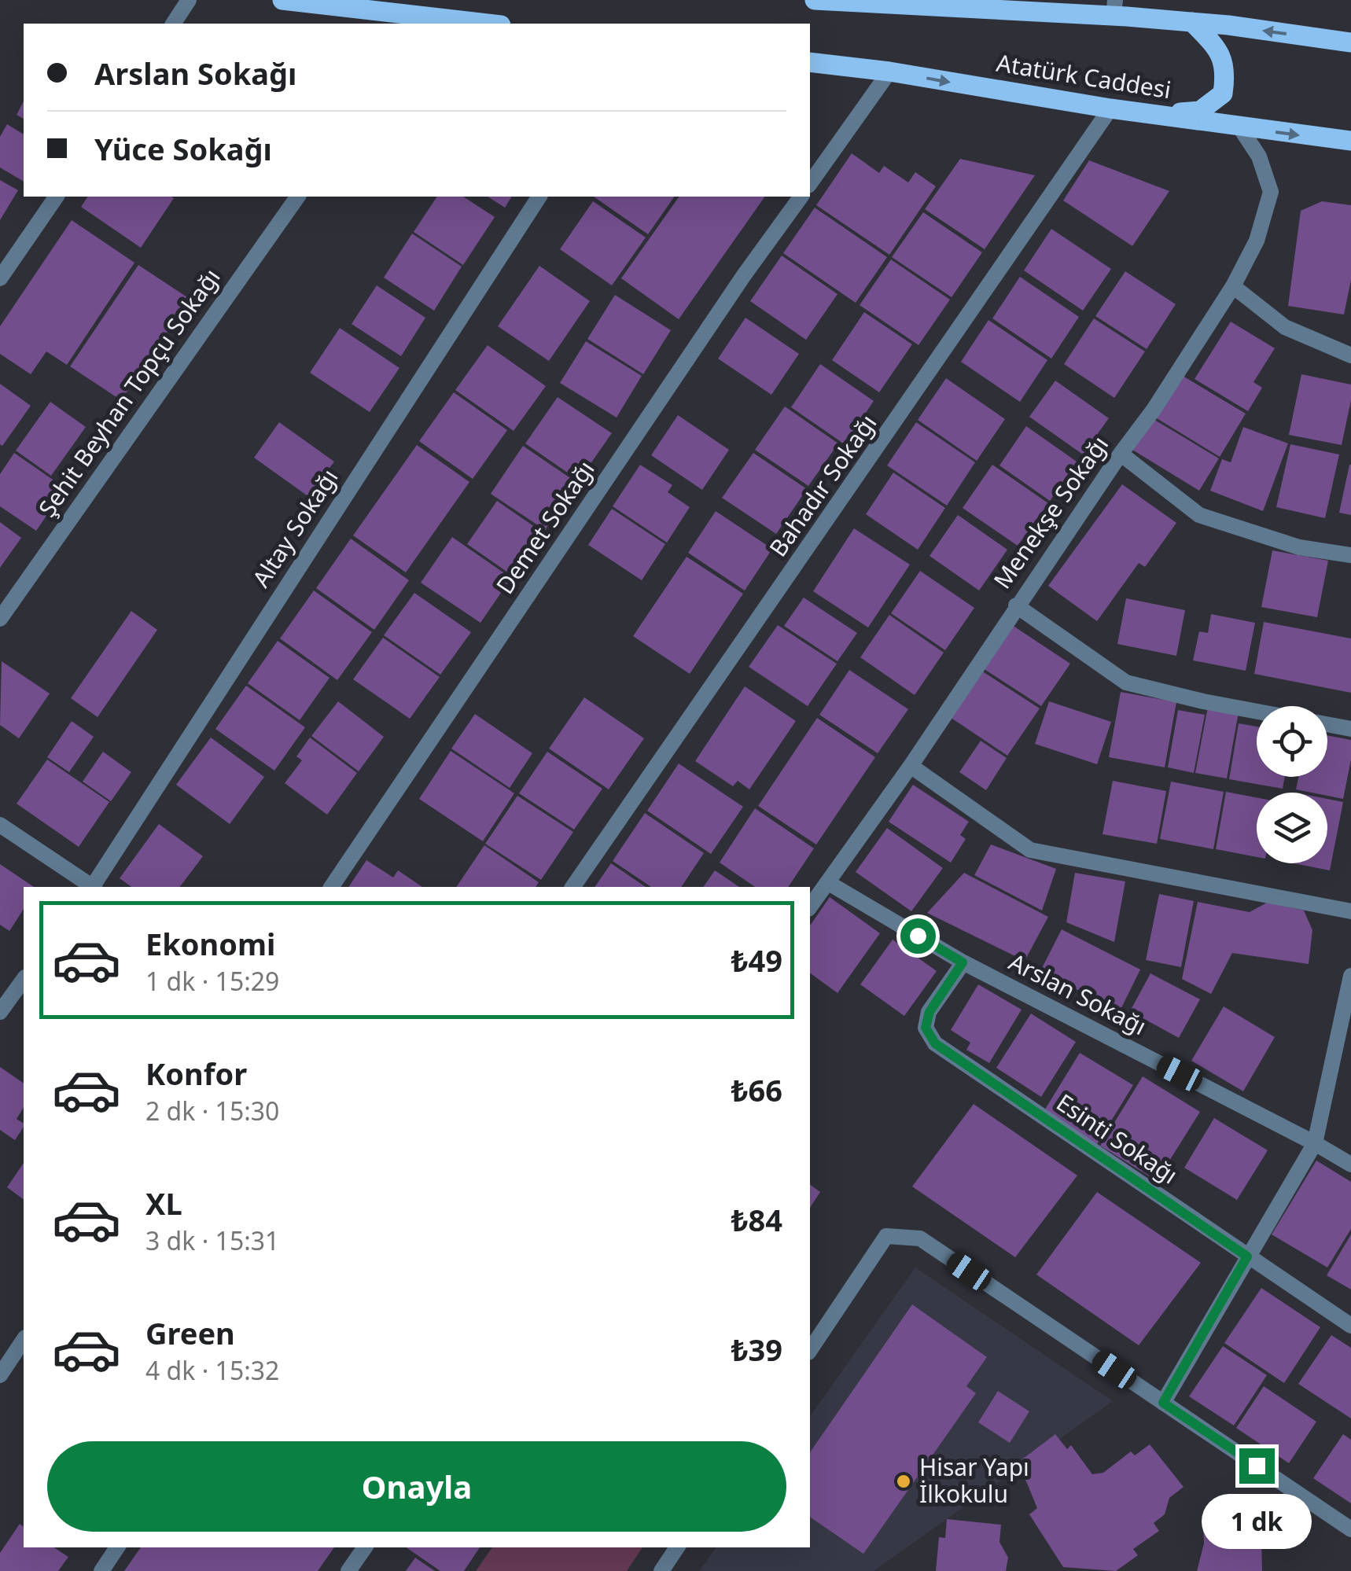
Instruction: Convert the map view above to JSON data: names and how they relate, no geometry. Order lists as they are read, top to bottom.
{
  "streets": {
    "main road": ["Atatürk Caddesi"],
    "street": [
      "Şehit Beyhan Topçu Sokağı",
      "Bahadır Sokağı",
      "Menekşe Sokağı",
      "Demet Sokağı",
      "Altay Sokağı",
      "Arslan Sokağı",
      "Esinti Sokağı"
    ]
  },
  "crossings": [
    ["Atatürk Caddesi", "Bahadır Sokağı"],
    ["Atatürk Caddesi", "Menekşe Sokağı"],
    ["Menekşe Sokağı", "Arslan Sokağı"],
    ["Arslan Sokağı", "Esinti Sokağı"]
  ],
  "places": ["Hisar Yapı İlkokulu"],
  "page": {
    "banner": ["Arslan Sokağı", "Yüce Sokağı"],
    "list": [
      {
        "name": "Ekonomi",
        "note": "1 dk · 15:29",
        "value": "₺49"
      },
      {
        "name": "Konfor",
        "note": "2 dk · 15:30",
        "value": "₺66"
      },
      {
        "name": "XL",
        "note": "3 dk · 15:31",
        "value": "₺84"
      },
      {
        "name": "Green",
        "note": "4 dk · 15:32",
        "value": "₺39"
      }
    ],
    "buttons": "Onayla",
    "bubble": "1 dk"
  }
}
